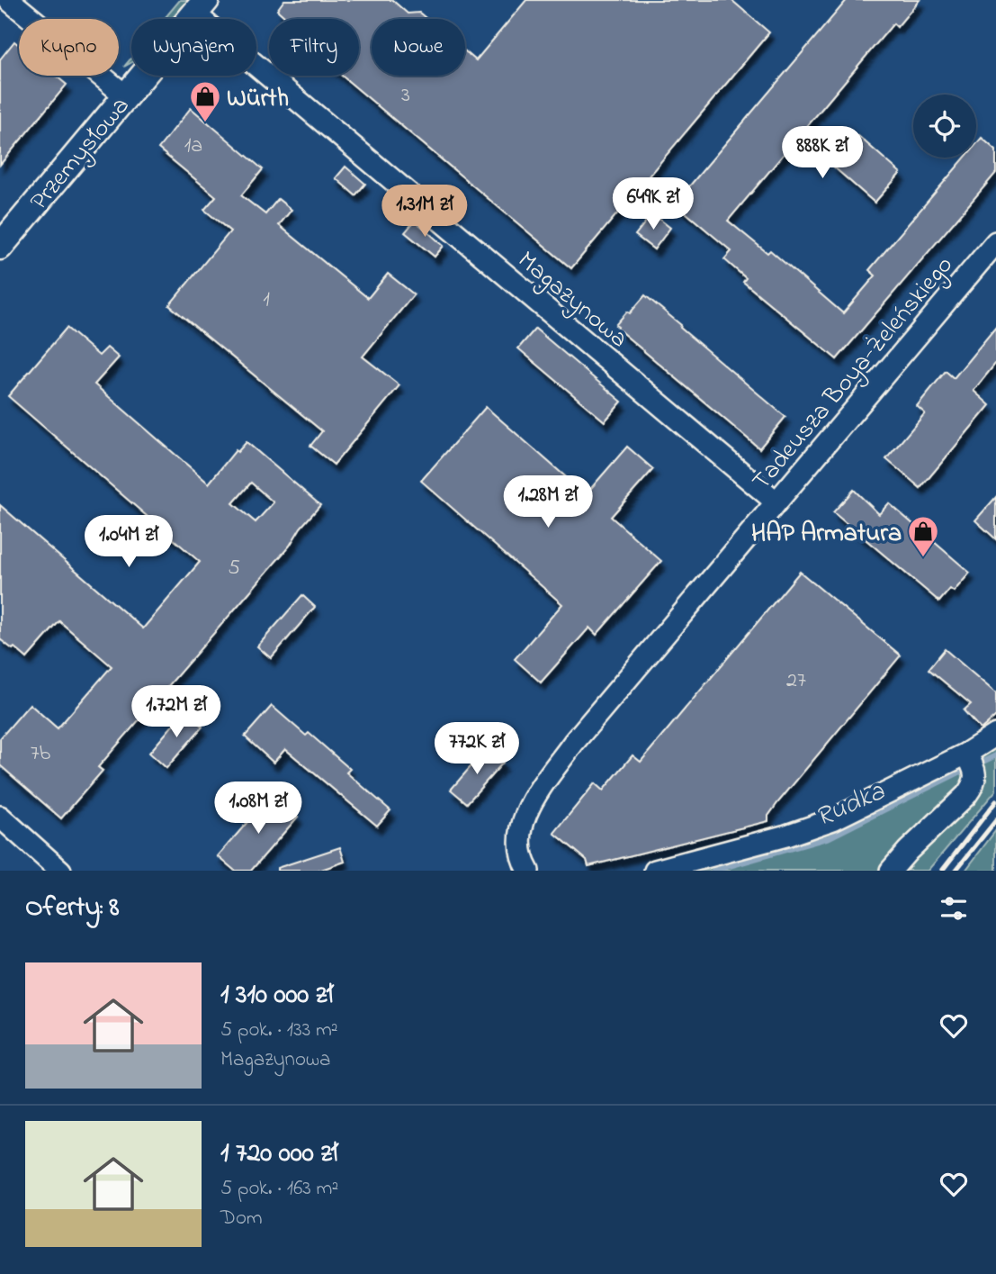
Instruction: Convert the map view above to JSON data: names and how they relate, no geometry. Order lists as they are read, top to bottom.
{
  "streets": {
    "street": ["Przemysłowa", "Magazynowa", "Tadeusza Boya-Żeleńskiego"]
  },
  "crossings": [
    ["Przemysłowa", "Magazynowa"],
    ["Magazynowa", "Tadeusza Boya-Żeleńskiego"]
  ],
  "water": ["Rudka"],
  "places": {
    "shop": ["Würth", "HAP Armatura"]
  },
  "house_numbers": [
    "3",
    "1a",
    "1",
    "5",
    "27",
    "7b"
  ],
  "page": {
    "chip": [
      "Kupno",
      "Wynajem",
      "Filtry",
      "Nowe"
    ],
    "price": [
      "888K zł",
      "649K zł",
      "1.31M zł",
      "1.28M zł",
      "1.04M zł",
      "1.72M zł",
      "772K zł",
      "1.08M zł"
    ],
    "heading": "Oferty: 8",
    "list": [
      {
        "name": "1 310 000 zł",
        "note": "5 pok. · 133 m² · Magazynowa"
      },
      {
        "name": "1 720 000 zł",
        "note": "5 pok. · 163 m² · Dom"
      }
    ]
  }
}
